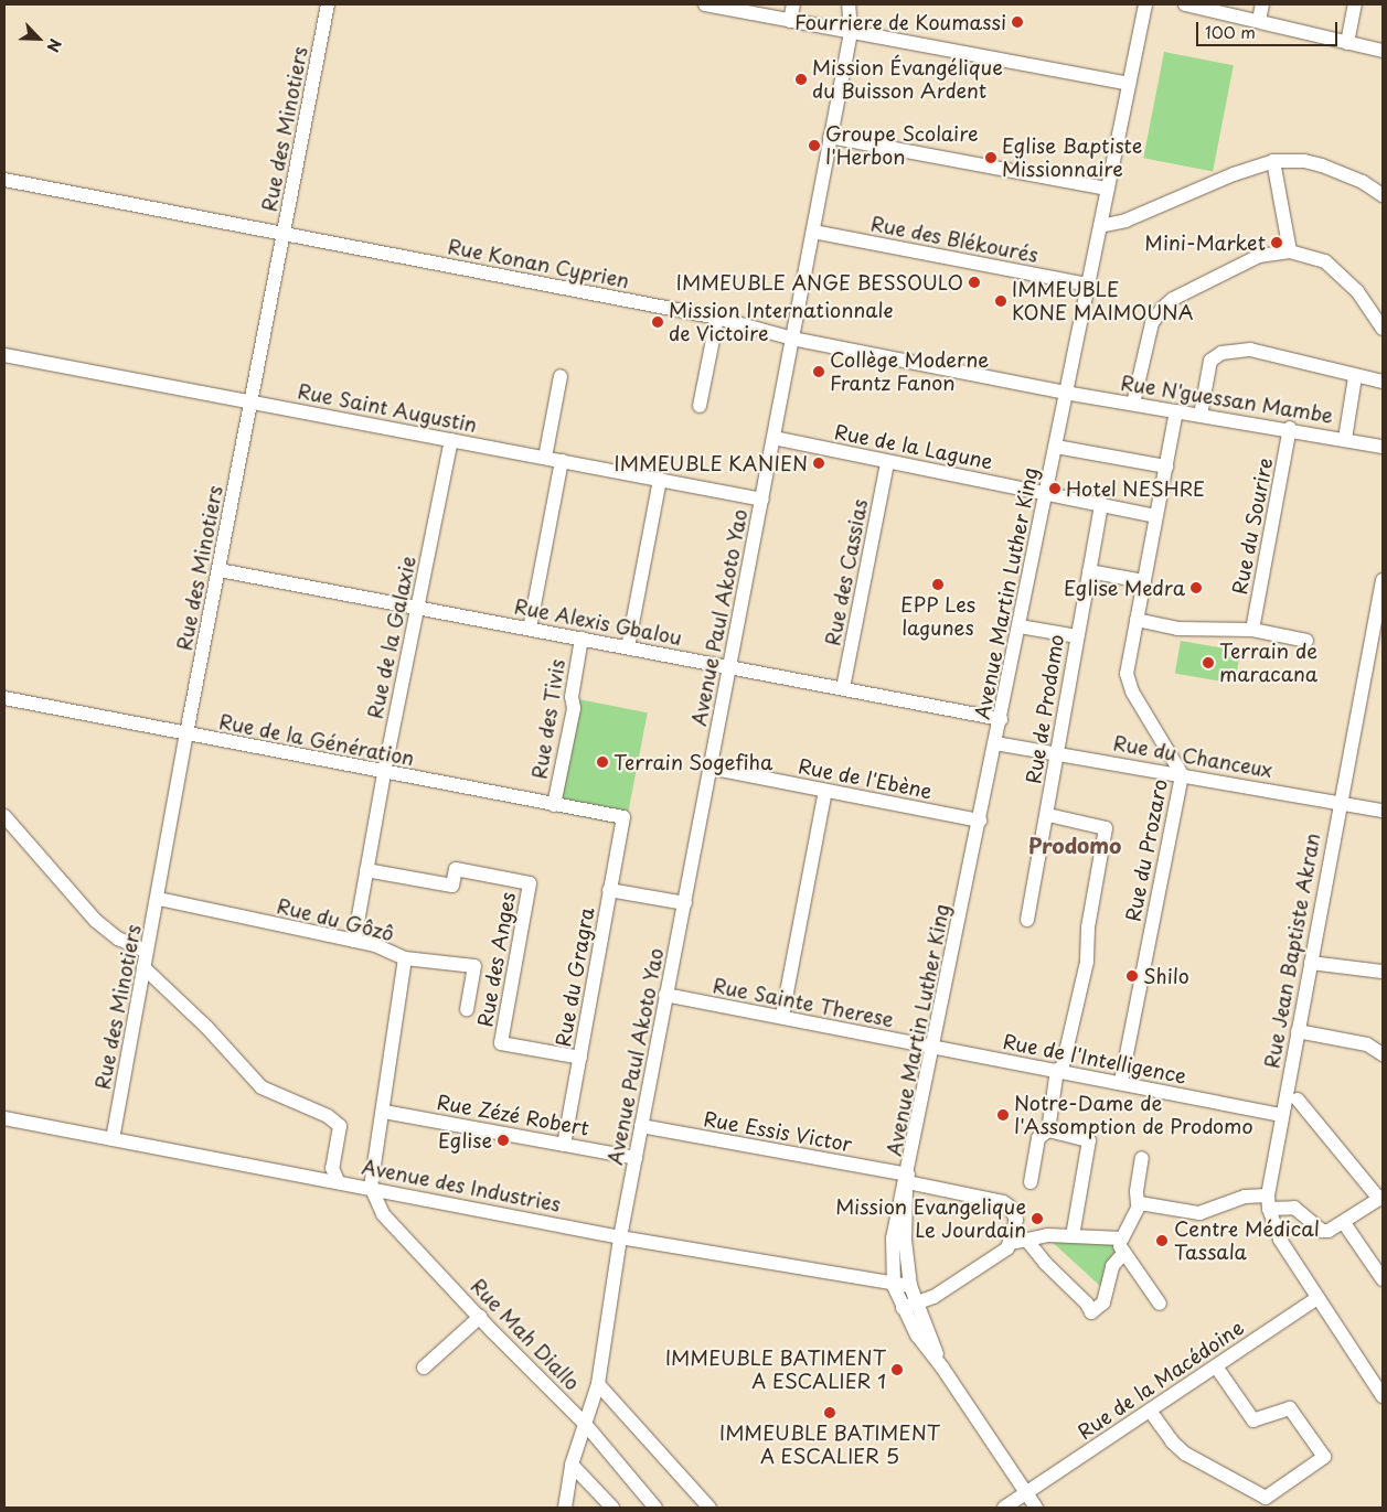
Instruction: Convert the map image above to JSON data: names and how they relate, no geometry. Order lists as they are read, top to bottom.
{
  "streets": {
    "street": [
      "Rue des Minotiers",
      "Rue des Blékourés",
      "Rue Konan Cyprien",
      "Rue N'guessan Mambe",
      "Rue Saint Augustin",
      "Rue de la Lagune",
      "Rue du Sourire",
      "Rue des Cassias",
      "Avenue Martin Luther King",
      "Avenue Paul Akoto Yao",
      "Rue Alexis Gbalou",
      "Rue de la Galaxie",
      "Rue de Prodomo",
      "Rue des Tivis",
      "Rue de la Génération",
      "Rue du Chanceux",
      "Rue de l'Ebène",
      "Rue du Prozaro",
      "Rue du Gôzô",
      "Rue Jean Baptiste Akran",
      "Rue des Anges",
      "Rue du Gragra",
      "Rue Sainte Therese",
      "Rue de l'Intelligence",
      "Rue Zézé Robert",
      "Rue Essis Victor",
      "Avenue des Industries",
      "Rue Mah Diallo",
      "Rue de la Macédoine"
    ]
  },
  "crossings": [
    ["Rue des Minotiers", "Rue Konan Cyprien"],
    ["Rue des Minotiers", "Rue Saint Augustin"],
    ["Rue des Minotiers", "Rue Alexis Gbalou"],
    ["Rue des Minotiers", "Rue de la Génération"],
    ["Rue des Minotiers", "Rue du Gôzô"],
    ["Rue des Minotiers", "Avenue des Industries"],
    ["Rue des Blékourés", "Avenue Martin Luther King"],
    ["Rue des Blékourés", "Avenue Paul Akoto Yao"],
    ["Rue Konan Cyprien", "Rue N'guessan Mambe"],
    ["Rue Konan Cyprien", "Avenue Martin Luther King"],
    ["Rue Konan Cyprien", "Avenue Paul Akoto Yao"],
    ["Rue N'guessan Mambe", "Rue du Sourire"],
    ["Rue N'guessan Mambe", "Avenue Martin Luther King"],
    ["Rue N'guessan Mambe", "Rue du Prozaro"],
    ["Rue Saint Augustin", "Avenue Paul Akoto Yao"],
    ["Rue Saint Augustin", "Rue de la Galaxie"],
    ["Rue de la Lagune", "Rue des Cassias"],
    ["Rue de la Lagune", "Avenue Martin Luther King"],
    ["Rue de la Lagune", "Avenue Paul Akoto Yao"],
    ["Rue de la Lagune", "Rue de Prodomo"],
    ["Rue de la Lagune", "Rue du Prozaro"],
    ["Rue des Cassias", "Rue Alexis Gbalou"],
    ["Avenue Martin Luther King", "Rue Alexis Gbalou"],
    ["Avenue Martin Luther King", "Rue du Chanceux"],
    ["Avenue Martin Luther King", "Rue de l'Ebène"],
    ["Avenue Martin Luther King", "Rue Sainte Therese"],
    ["Avenue Martin Luther King", "Rue de l'Intelligence"],
    ["Avenue Martin Luther King", "Rue Essis Victor"],
    ["Avenue Martin Luther King", "Avenue des Industries"],
    ["Avenue Martin Luther King", "Rue de la Macédoine"],
    ["Avenue Paul Akoto Yao", "Rue Alexis Gbalou"],
    ["Avenue Paul Akoto Yao", "Rue de l'Ebène"],
    ["Avenue Paul Akoto Yao", "Rue Sainte Therese"],
    ["Avenue Paul Akoto Yao", "Rue Zézé Robert"],
    ["Avenue Paul Akoto Yao", "Rue Essis Victor"],
    ["Avenue Paul Akoto Yao", "Avenue des Industries"],
    ["Avenue Paul Akoto Yao", "Rue Mah Diallo"],
    ["Rue Alexis Gbalou", "Rue de la Galaxie"],
    ["Rue Alexis Gbalou", "Rue des Tivis"],
    ["Rue de la Galaxie", "Rue de la Génération"],
    ["Rue de la Galaxie", "Rue du Gôzô"],
    ["Rue de la Galaxie", "Rue des Anges"],
    ["Rue de Prodomo", "Rue du Chanceux"],
    ["Rue des Tivis", "Rue de la Génération"],
    ["Rue de la Génération", "Rue du Gragra"],
    ["Rue du Chanceux", "Rue du Prozaro"],
    ["Rue du Chanceux", "Rue Jean Baptiste Akran"],
    ["Rue du Prozaro", "Rue de l'Intelligence"],
    ["Rue du Gôzô", "Rue Zézé Robert"],
    ["Rue du Gôzô", "Avenue des Industries"],
    ["Rue du Gôzô", "Rue Mah Diallo"],
    ["Rue Jean Baptiste Akran", "Rue de l'Intelligence"],
    ["Rue Jean Baptiste Akran", "Rue de la Macédoine"],
    ["Rue des Anges", "Rue du Gragra"],
    ["Rue du Gragra", "Rue Zézé Robert"],
    ["Rue Sainte Therese", "Rue de l'Intelligence"],
    ["Avenue des Industries", "Rue Mah Diallo"]
  ],
  "districts": ["Prodomo"],
  "places": [
    "Fourriere de Koumassi",
    "Mission Évangélique du Buisson Ardent",
    "Groupe Scolaire l'Herbon",
    "Eglise Baptiste Missionnaire",
    "Mini-Market",
    "IMMEUBLE ANGE BESSOULO",
    "IMMEUBLE KONE MAIMOUNA",
    "Mission Internationnale de Victoire",
    "Collège Moderne Frantz Fanon",
    "IMMEUBLE KANIEN",
    "Hotel NESHRE",
    "EPP Les lagunes",
    "Eglise Medra",
    "Terrain de maracana",
    "Terrain Sogefiha",
    "Shilo",
    "Notre-Dame de l'Assomption de Prodomo",
    "Eglise",
    "Mission Evangelique Le Jourdain",
    "Centre Médical Tassala",
    "IMMEUBLE BATIMENT A ESCALIER 1",
    "IMMEUBLE BATIMENT A ESCALIER 5"
  ],
  "scale_bar": "100 m",
  "north": "bottom right"
}
